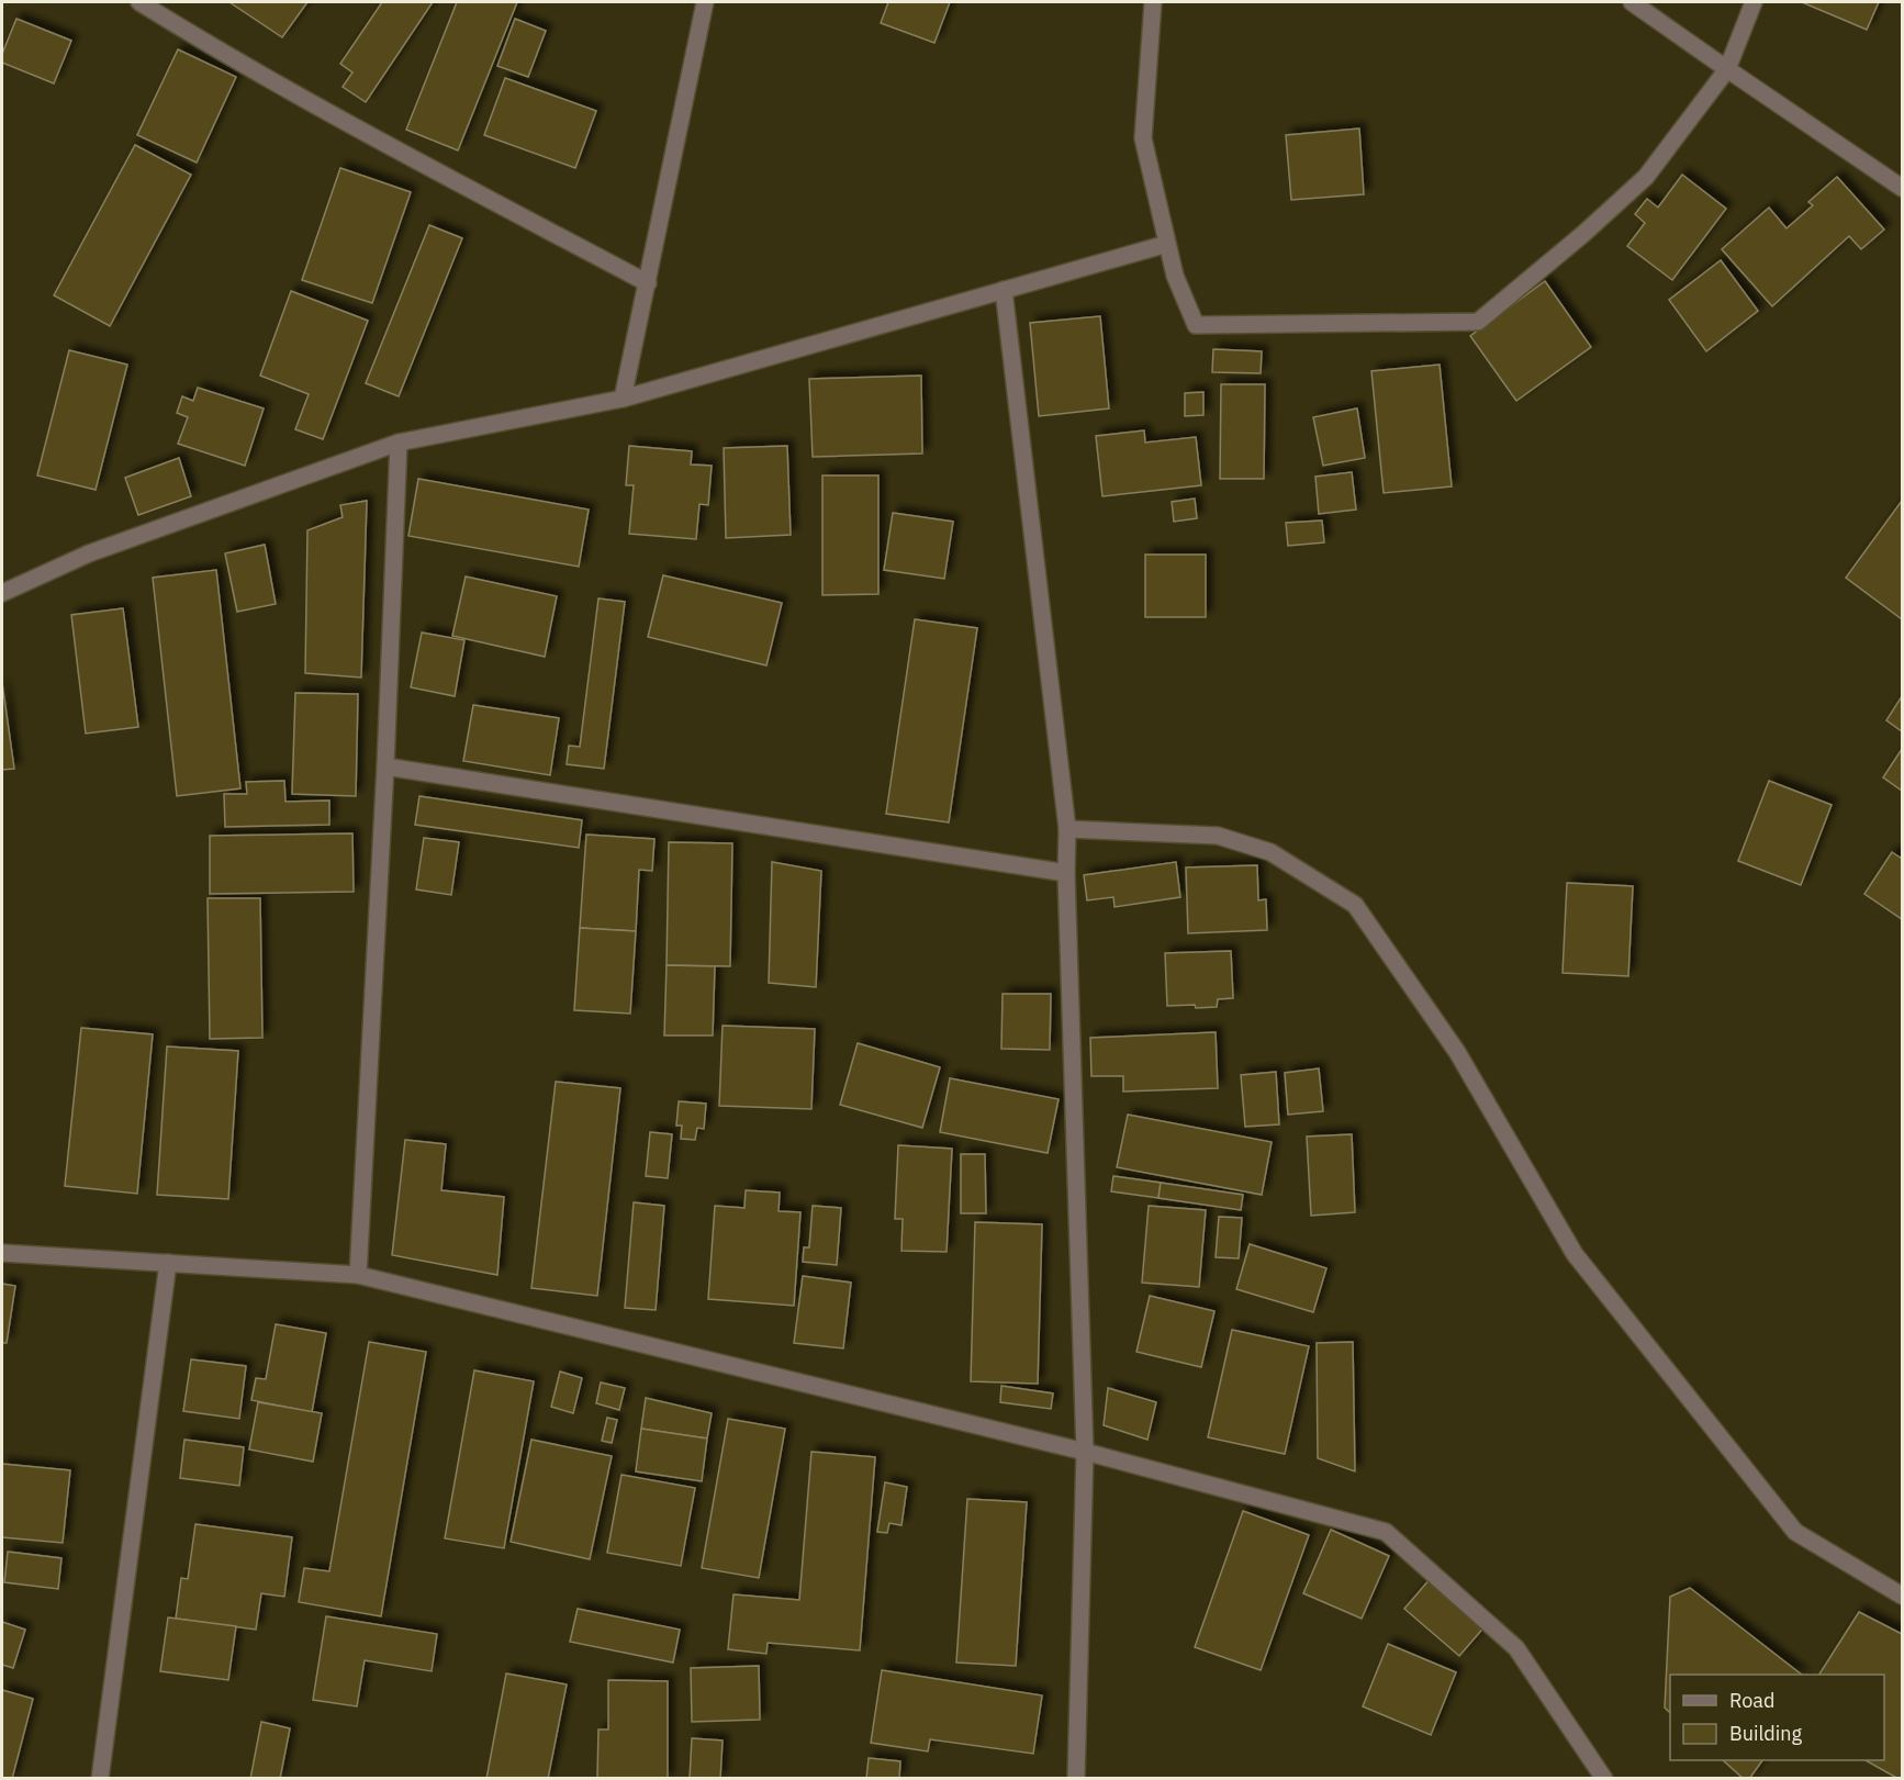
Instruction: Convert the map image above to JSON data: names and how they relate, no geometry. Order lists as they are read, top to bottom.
{
  "legend": ["Road", "Building"]
}
